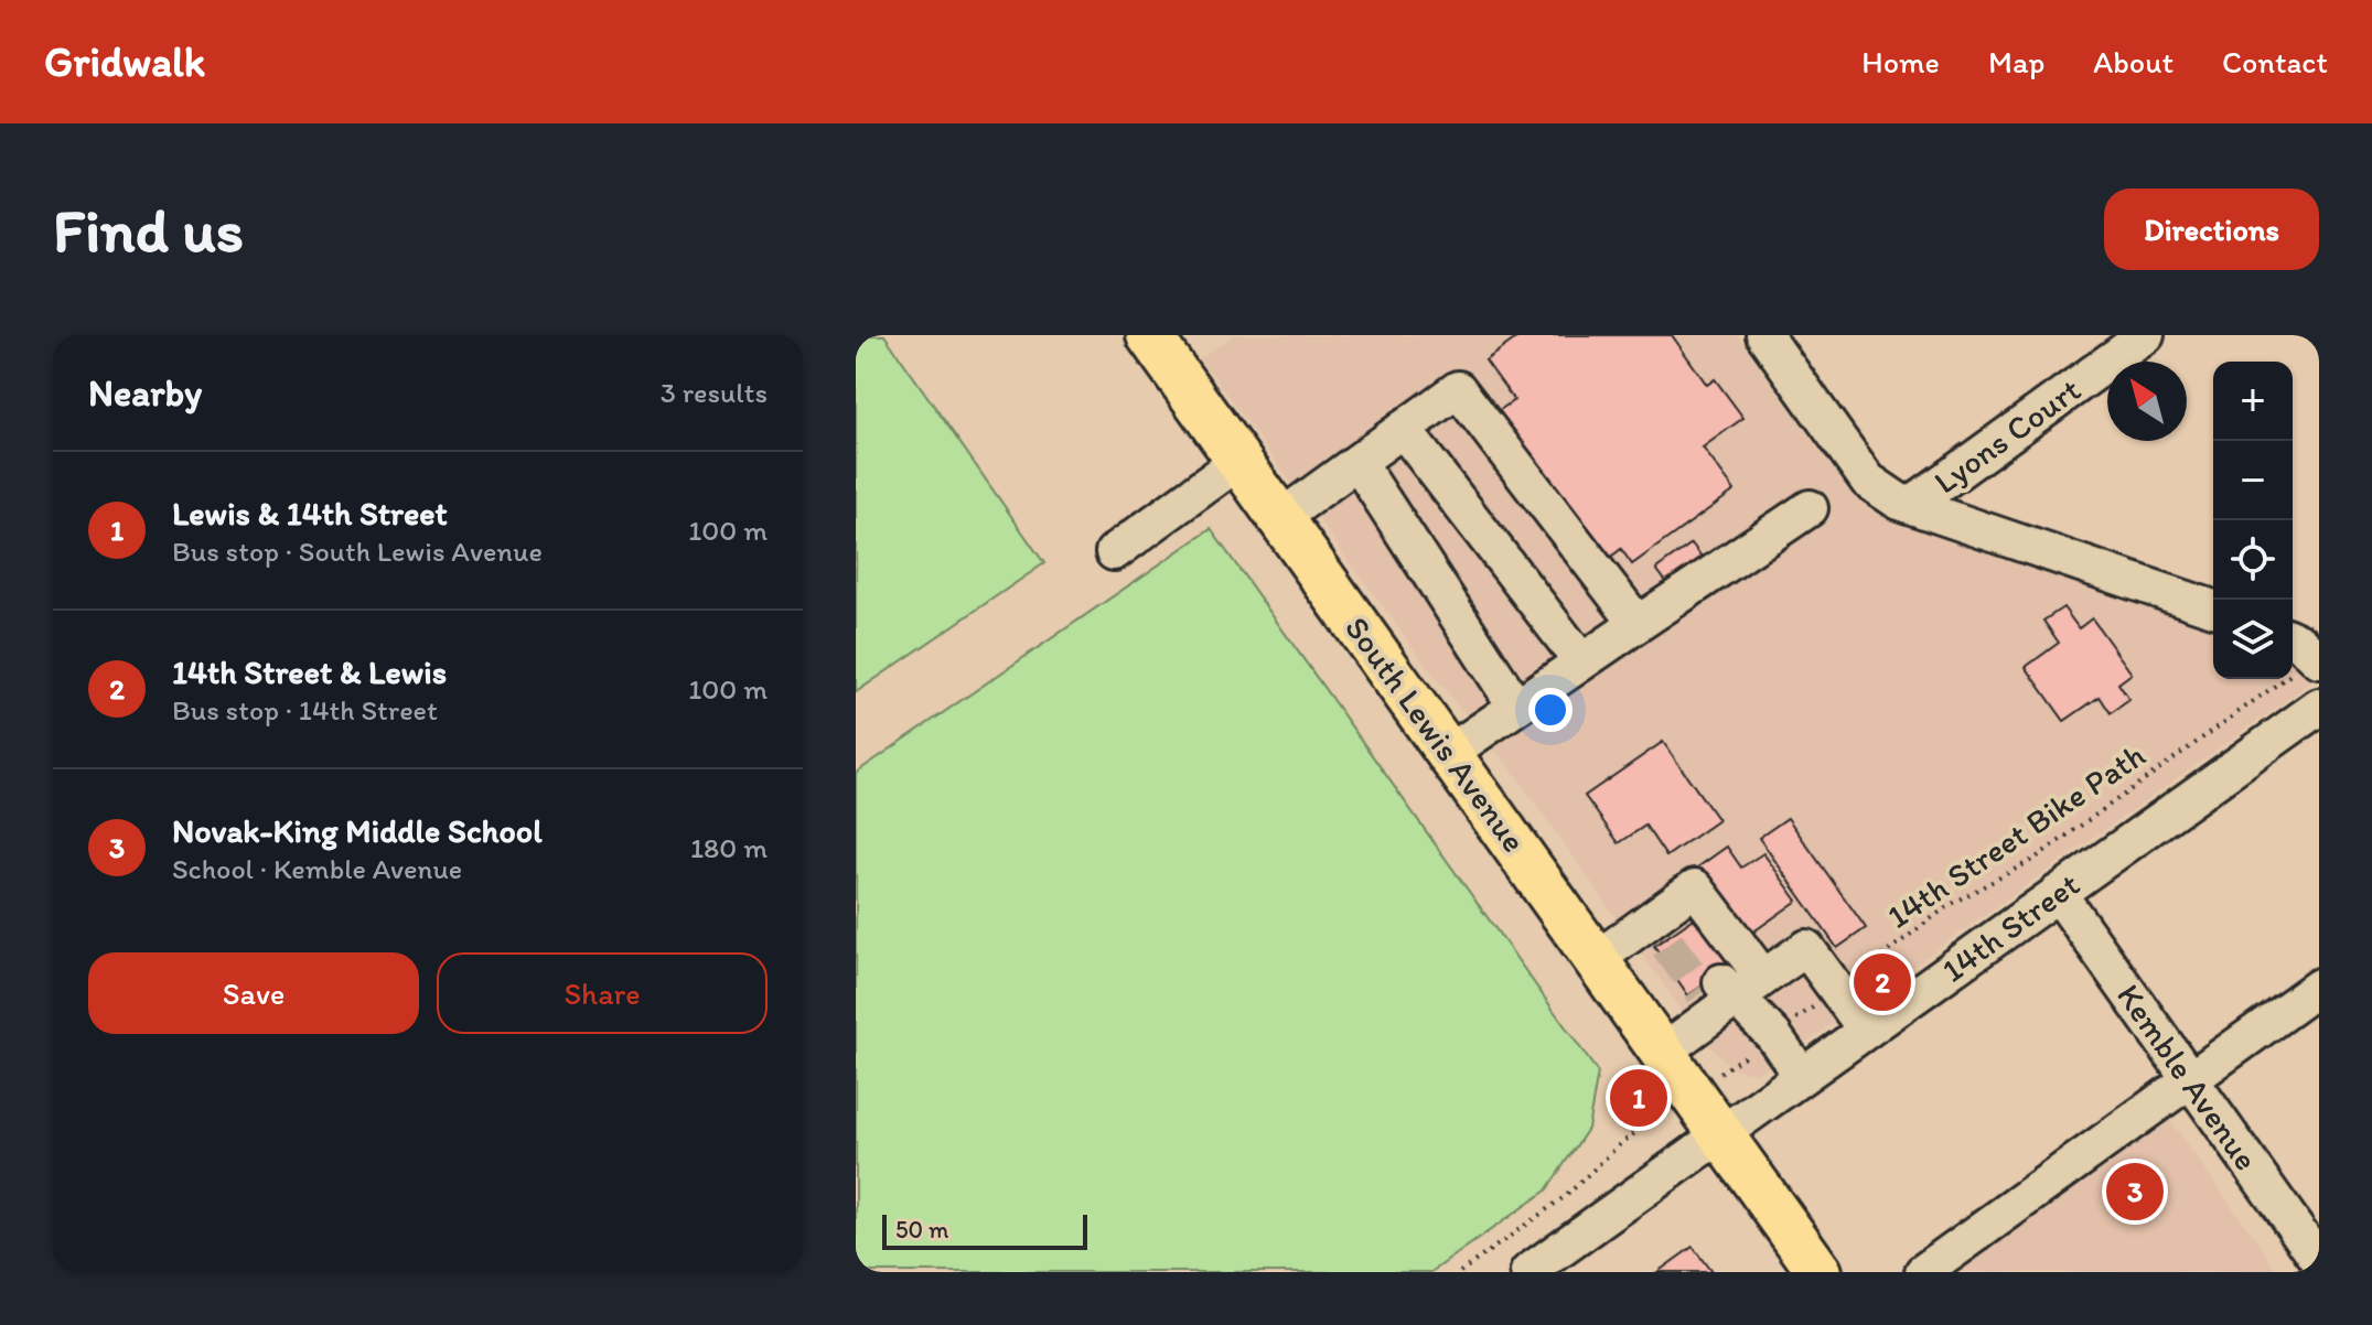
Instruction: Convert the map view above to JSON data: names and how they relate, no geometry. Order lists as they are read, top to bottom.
{
  "streets": {
    "main road": ["South Lewis Avenue"],
    "street": ["Lyons Court", "14th Street", "Kemble Avenue"],
    "path": ["14th Street Bike Path"]
  },
  "crossings": [
    ["South Lewis Avenue", "14th Street"],
    ["14th Street", "Kemble Avenue"]
  ],
  "scale_bar": "50 m",
  "north": "top left",
  "page": {
    "header": "Gridwalk",
    "nav": [
      "Home",
      "Map",
      "About",
      "Contact"
    ],
    "buttons": [
      "Directions",
      ["Save", "Share"]
    ],
    "title": "Find us",
    "heading": ["Nearby", "3 results"],
    "map_buttons": ["+", "−"],
    "list": [
      {
        "mark": "1",
        "name": "Lewis & 14th Street",
        "note": "Bus stop · South Lewis Avenue",
        "value": "100 m"
      },
      {
        "mark": "2",
        "name": "14th Street & Lewis",
        "note": "Bus stop · 14th Street",
        "value": "100 m"
      },
      {
        "mark": "3",
        "name": "Novak-King Middle School",
        "note": "School · Kemble Avenue",
        "value": "180 m"
      }
    ],
    "pins": ["2", "1", "3"],
    "scale": "50 m"
  }
}
